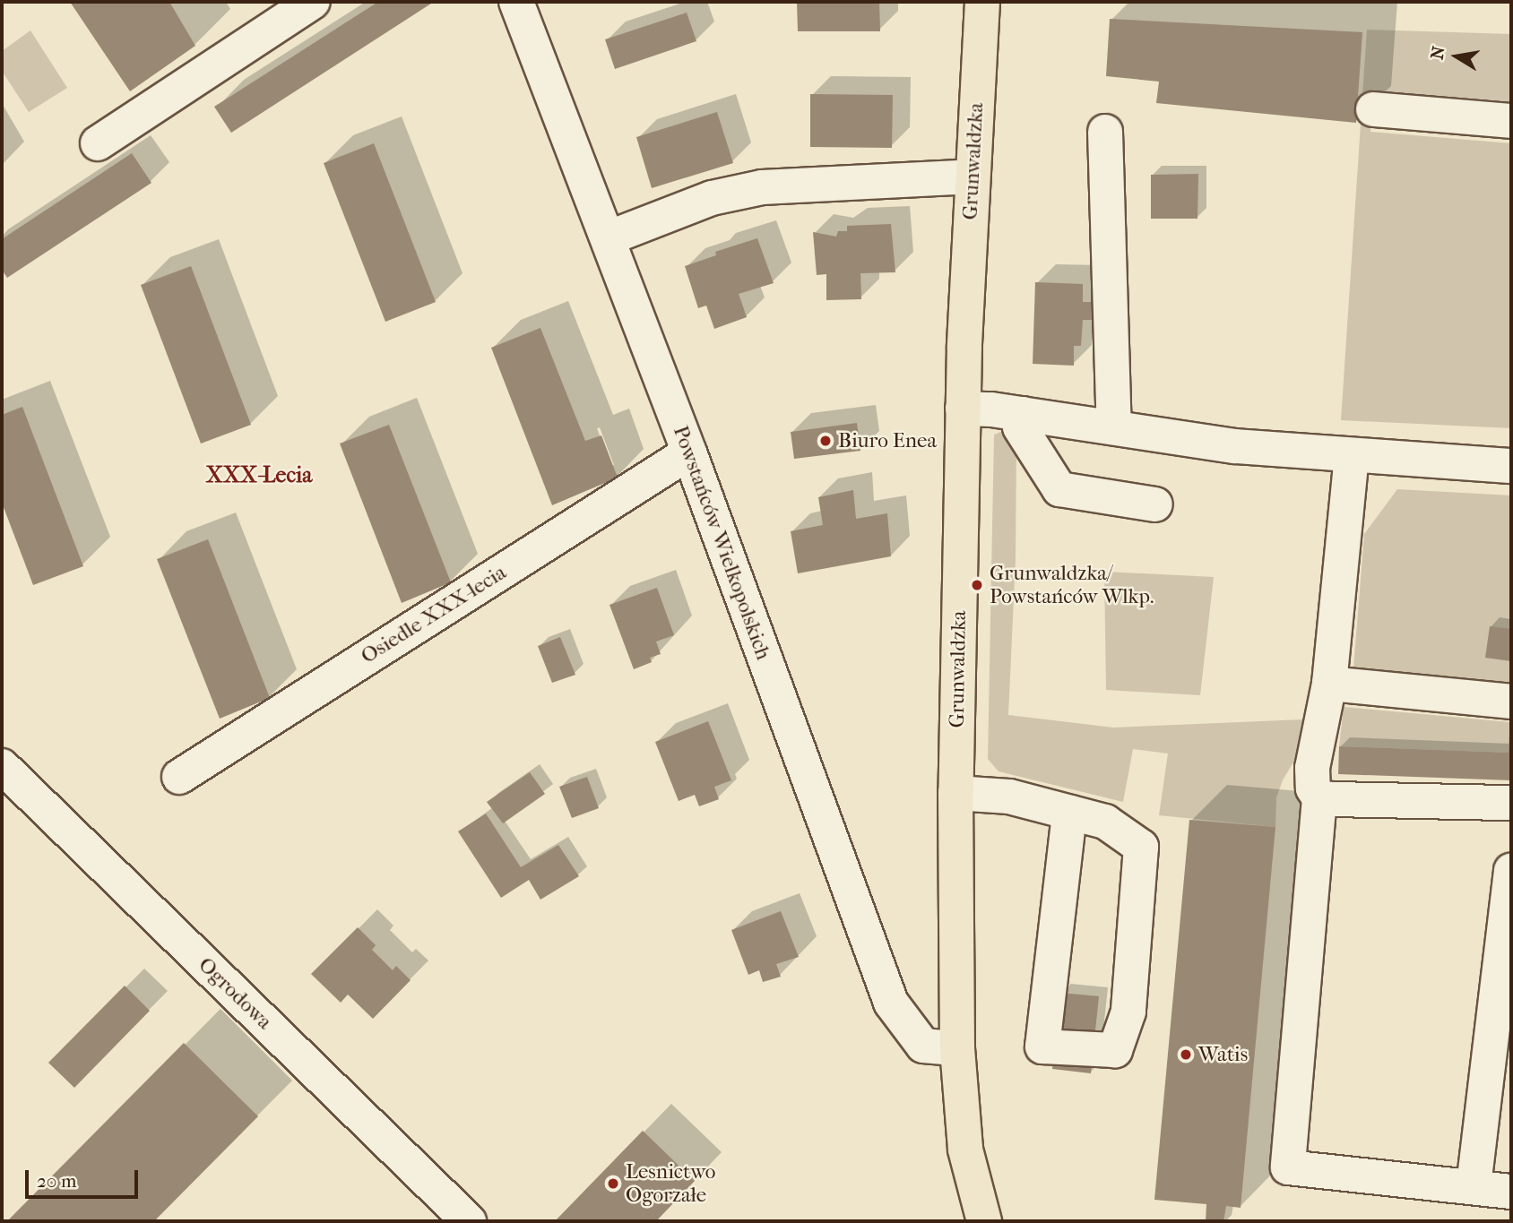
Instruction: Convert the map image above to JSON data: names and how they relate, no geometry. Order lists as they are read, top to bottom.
{
  "streets": {
    "main road": ["Grunwaldzka"],
    "street": ["Powstańców Wielkopolskich", "Osiedle XXX-lecia", "Ogrodowa"]
  },
  "crossings": [
    ["Grunwaldzka", "Powstańców Wielkopolskich"],
    ["Powstańców Wielkopolskich", "Osiedle XXX-lecia"]
  ],
  "districts": ["XXX-Lecia"],
  "places": [
    "Biuro Enea",
    "Grunwaldzka/ Powstańców Wlkp.",
    "Watis",
    "Lesnictwo Ogorzałe"
  ],
  "scale_bar": "20 m",
  "north": "left"
}
